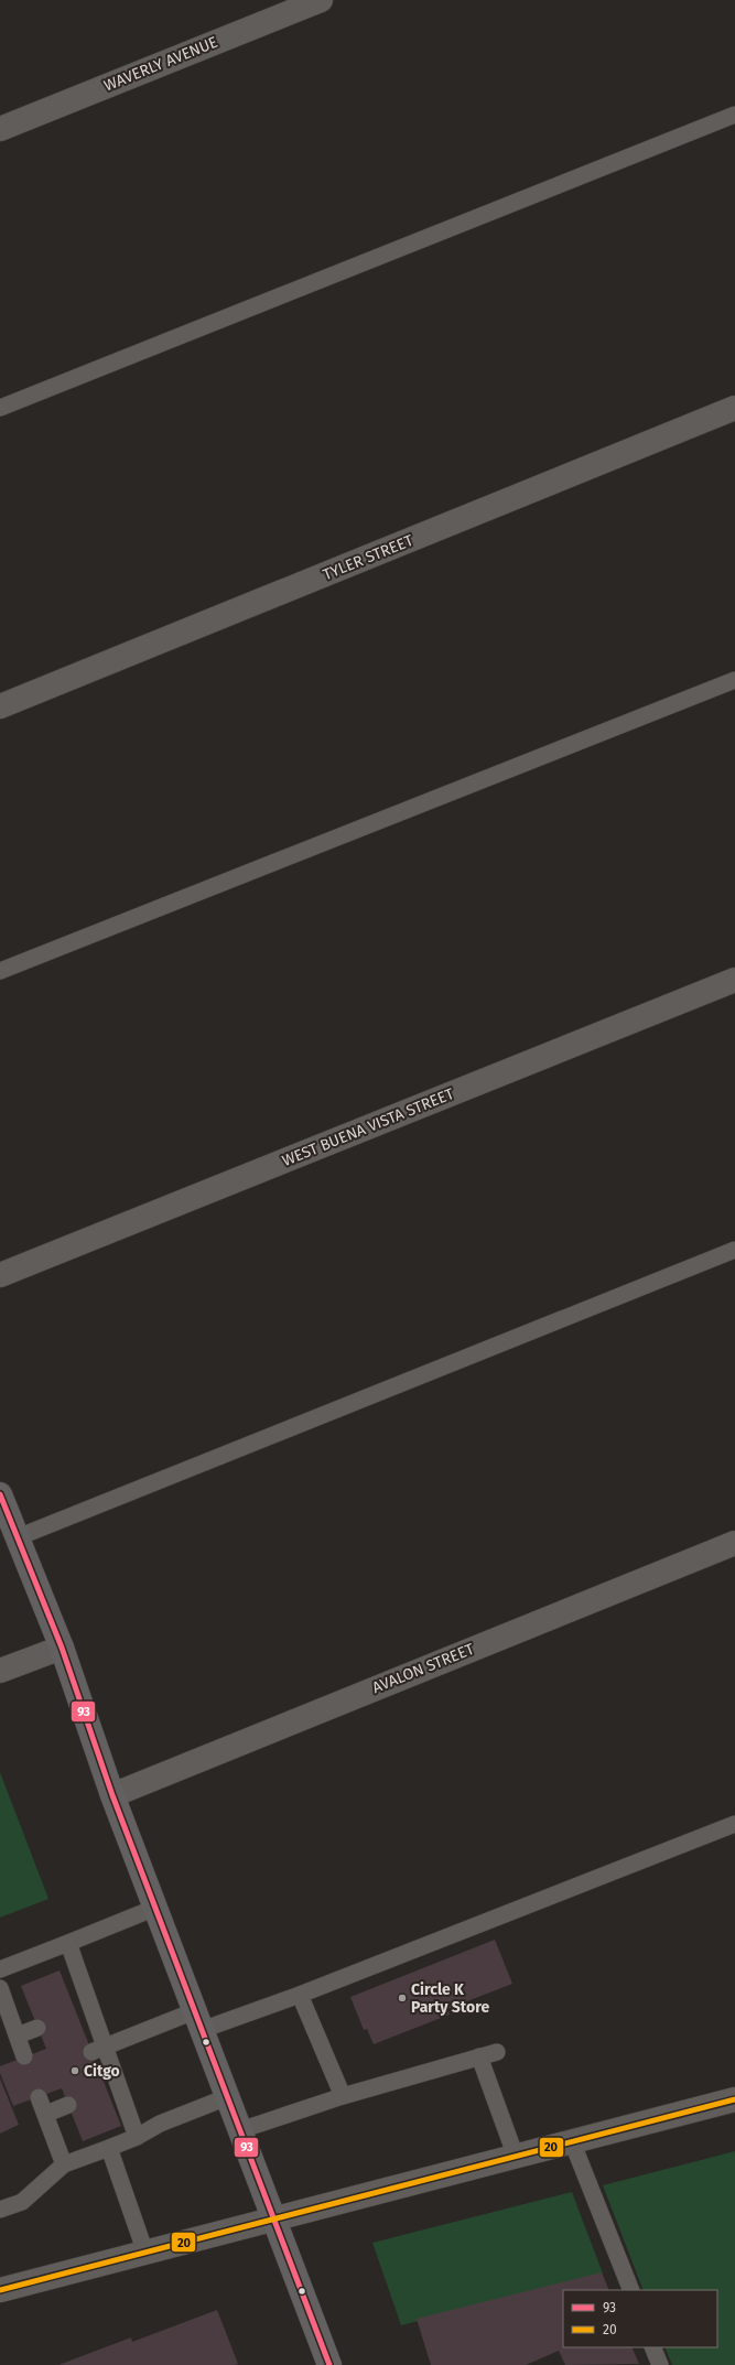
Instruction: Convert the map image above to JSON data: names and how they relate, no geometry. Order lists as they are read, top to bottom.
{
  "streets": {
    "street": [
      "WAVERLY AVENUE",
      "TYLER STREET",
      "WEST BUENA VISTA STREET",
      "AVALON STREET"
    ]
  },
  "places": ["Circle K Party Store", "Citgo"],
  "lines": ["transit line 93", "transit line 20"],
  "legend": ["93", "20"]
}
